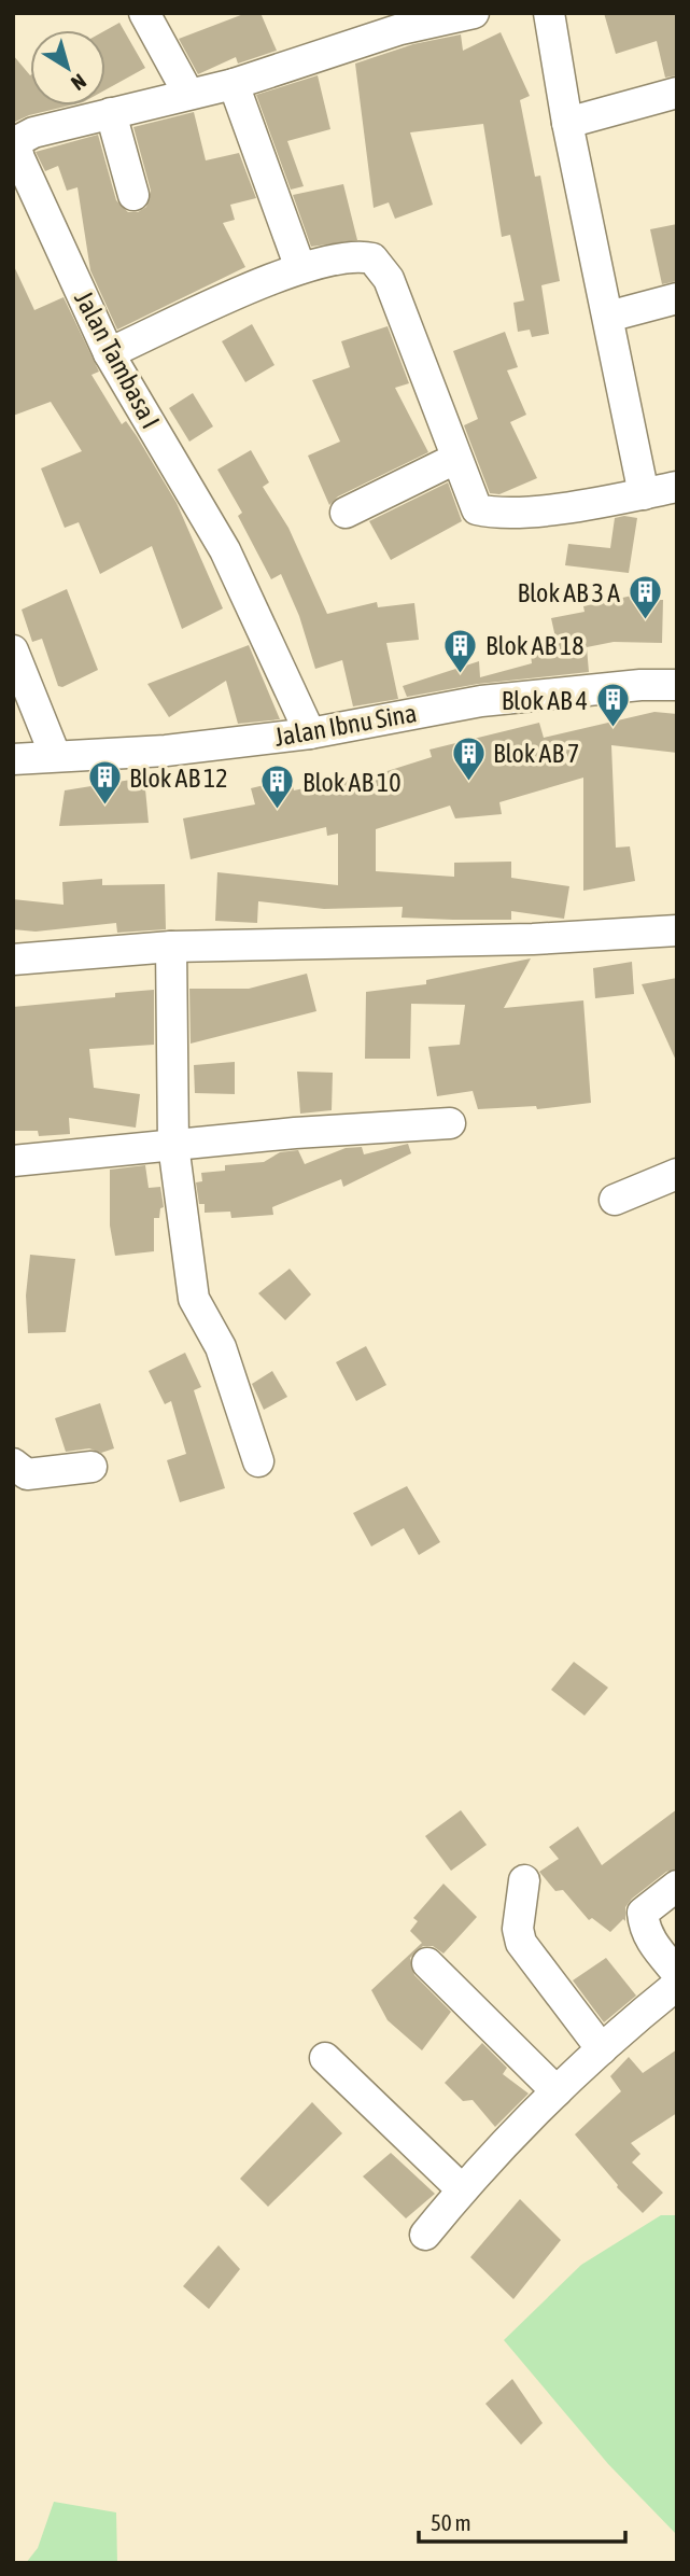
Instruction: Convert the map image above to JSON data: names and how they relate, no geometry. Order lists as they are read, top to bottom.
{
  "streets": {
    "street": ["Jalan Tambasa I", "Jalan Ibnu Sina"]
  },
  "crossings": [
    ["Jalan Tambasa I", "Jalan Ibnu Sina"]
  ],
  "places": {
    "building": [
      "Blok AB 3 A",
      "Blok AB 18",
      "Blok AB 4",
      "Blok AB 7",
      "Blok AB 12",
      "Blok AB 10"
    ]
  },
  "scale_bar": "50 m",
  "north": "bottom right"
}
